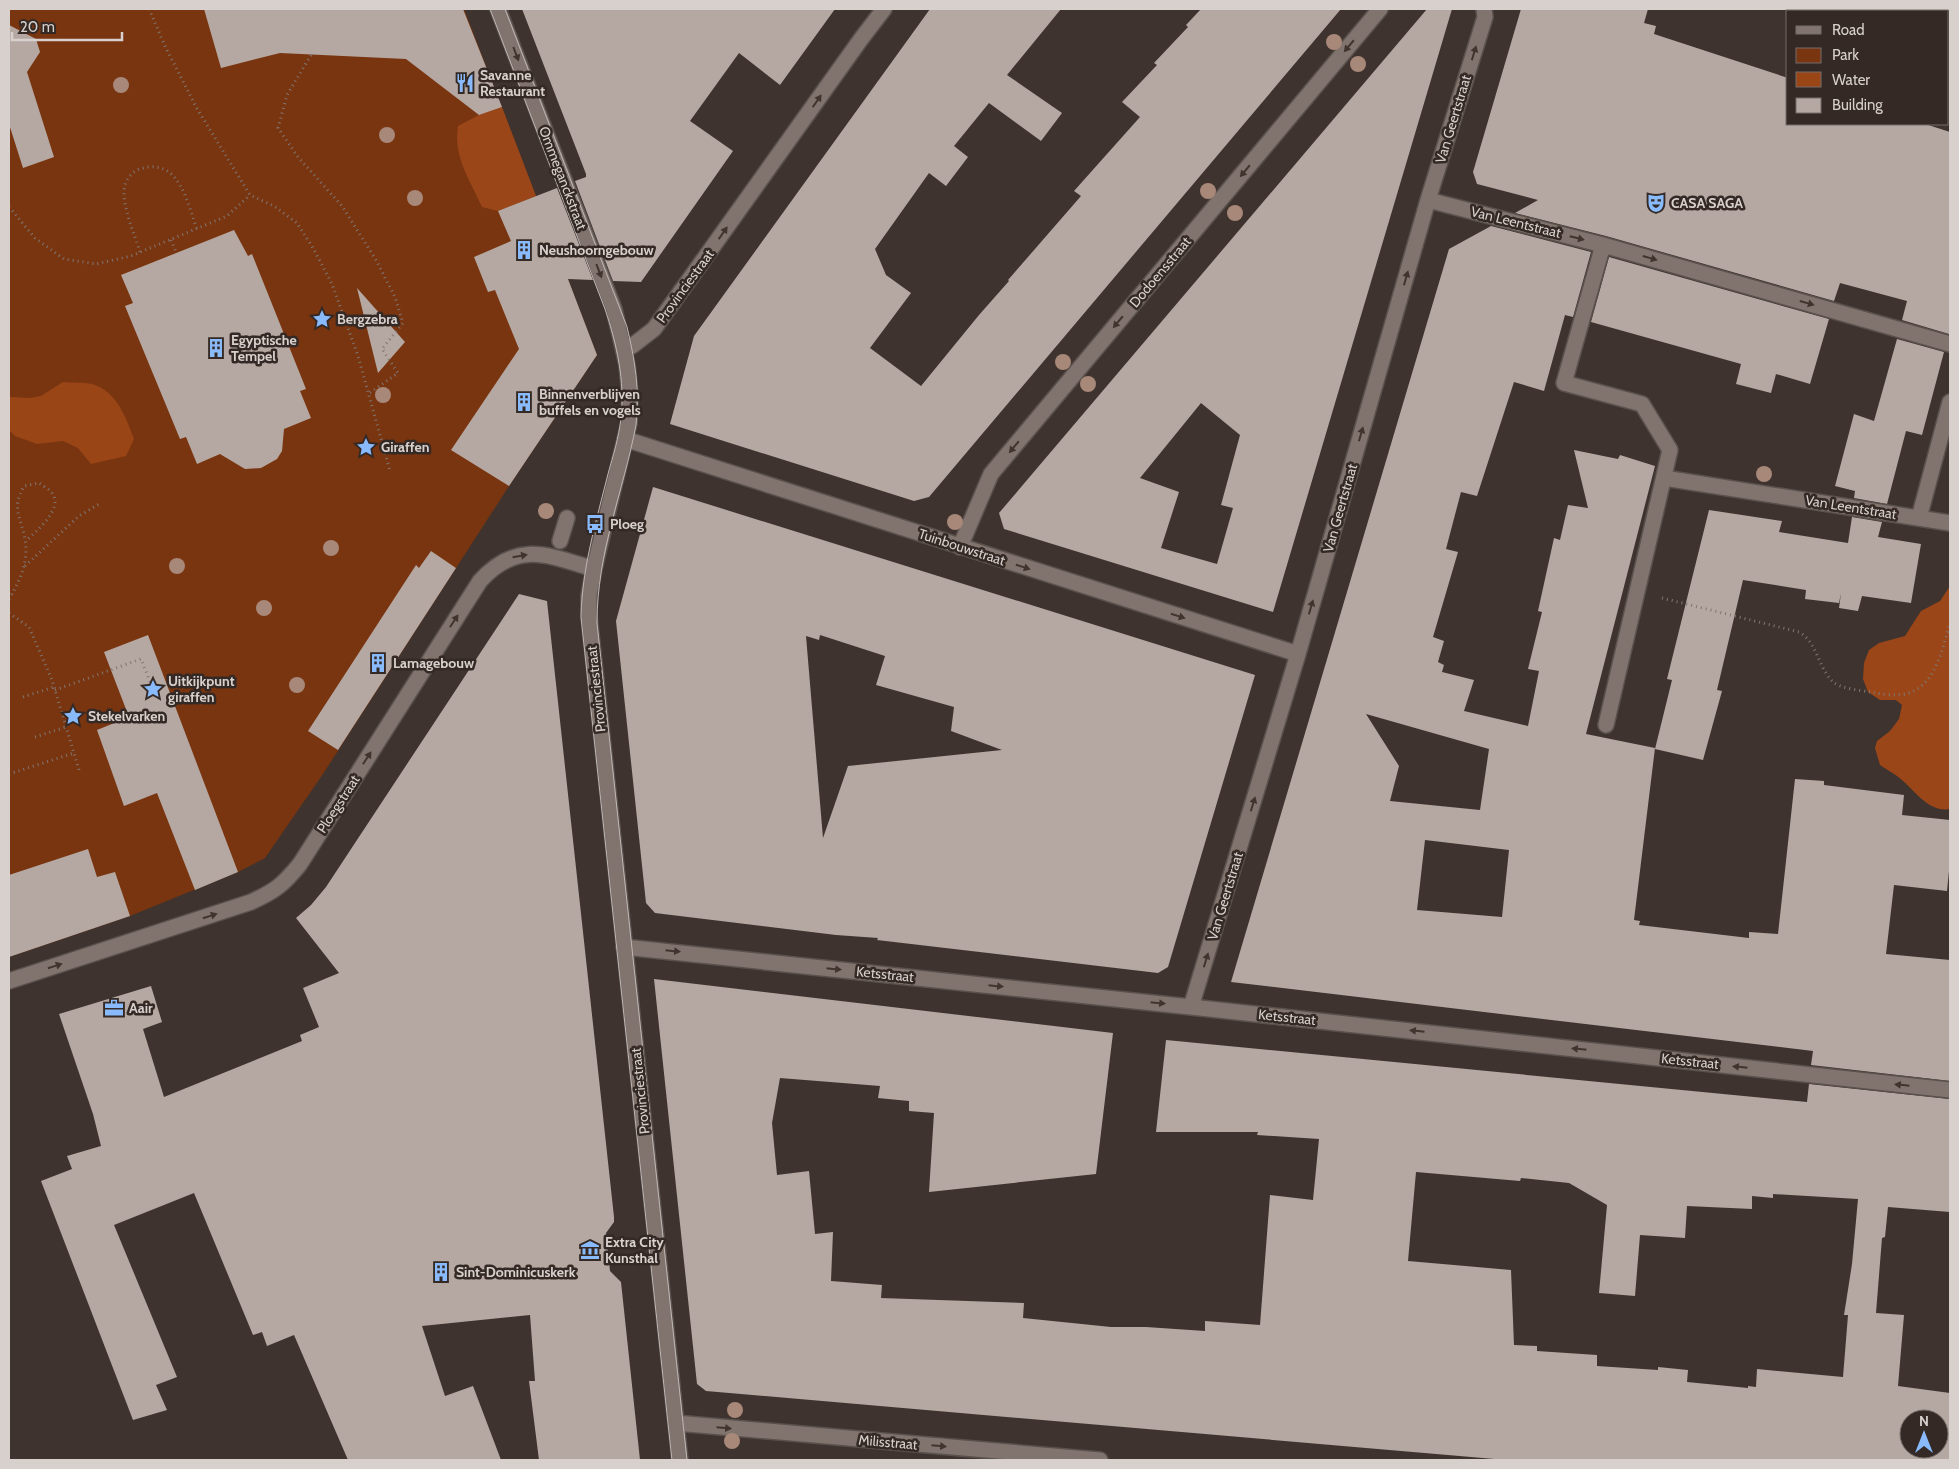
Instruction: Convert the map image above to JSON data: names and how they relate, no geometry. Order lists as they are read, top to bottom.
{
  "streets": {
    "street": [
      "Van Geertstraat",
      "Ommeganckstraat",
      "Van Leentstraat",
      "Dodoensstraat",
      "Provinciestraat",
      "Tuinbouwstraat",
      "Ploegstraat",
      "Ketsstraat",
      "Milisstraat"
    ]
  },
  "crossings": [
    ["Van Geertstraat", "Van Leentstraat"],
    ["Van Geertstraat", "Tuinbouwstraat"],
    ["Van Geertstraat", "Ketsstraat"],
    ["Ommeganckstraat", "Provinciestraat"],
    ["Dodoensstraat", "Tuinbouwstraat"],
    ["Provinciestraat", "Tuinbouwstraat"],
    ["Provinciestraat", "Ploegstraat"],
    ["Provinciestraat", "Ketsstraat"],
    ["Provinciestraat", "Milisstraat"]
  ],
  "one_way": [
    "Van Geertstraat",
    "Ommeganckstraat",
    "Van Leentstraat",
    "Dodoensstraat",
    "Tuinbouwstraat",
    "Ploegstraat",
    "Milisstraat"
  ],
  "places": {
    "restaurant": ["Savanne Restaurant"],
    "theatre": ["CASA SAGA"],
    "building": [
      "Neushoorngebouw",
      "Egyptische Tempel",
      "Binnenverblijven buffels en vogels",
      "Lamagebouw",
      "Sint-Dominicuskerk"
    ],
    "place": [
      "Bergzebra",
      "Giraffen",
      "Uitkijkpunt giraffen",
      "Stekelvarken"
    ],
    "bus stop": ["Ploeg"],
    "office": ["Aair"],
    "museum": ["Extra City Kunsthal"]
  },
  "legend": [
    "Road",
    "Park",
    "Water",
    "Building"
  ],
  "scale_bar": "20 m",
  "north": "top"
}
